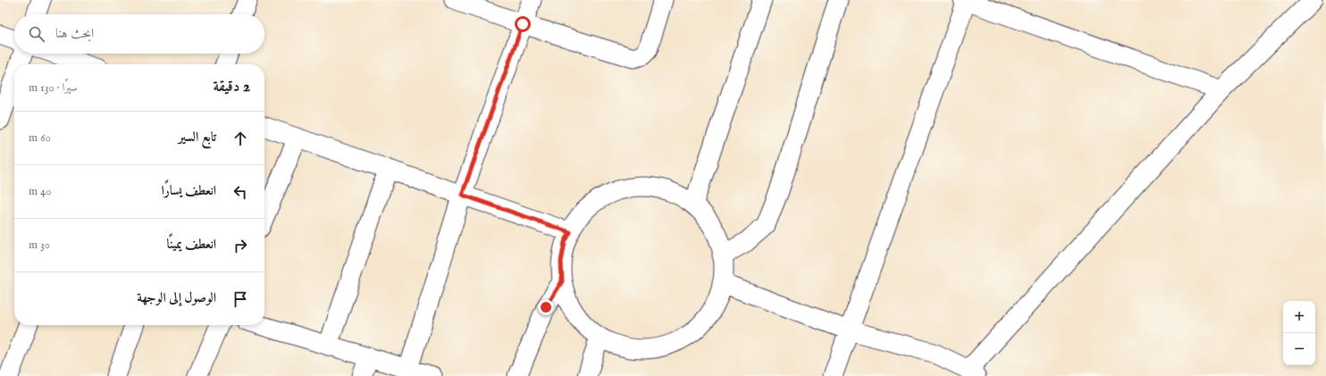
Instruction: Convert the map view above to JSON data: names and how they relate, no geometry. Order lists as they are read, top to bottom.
{
  "page": {
    "search": "ابحث هنا",
    "heading": ["2 دقيقة", "سيرًا · 130 m"],
    "list": [
      ["تابع السير", "60 m"],
      ["انعطف يسارًا", "40 m"],
      ["انعطف يمينًا", "30 m"],
      "الوصول إلى الوجهة"
    ],
    "map_buttons": ["+", "−"]
  }
}
